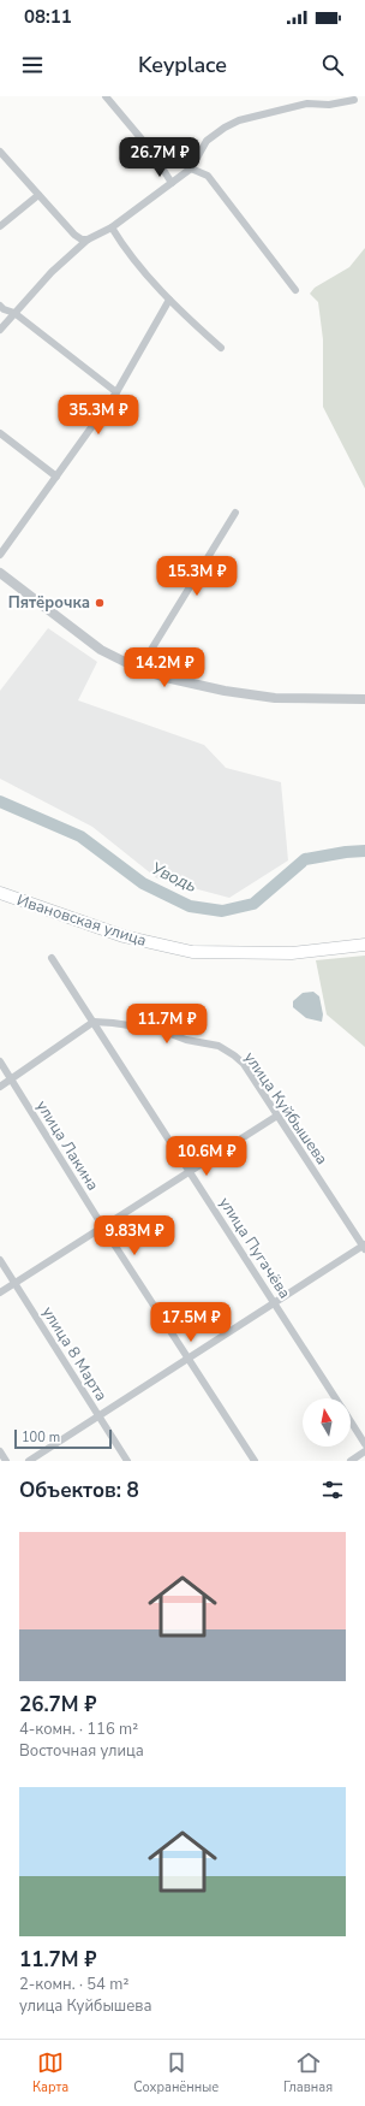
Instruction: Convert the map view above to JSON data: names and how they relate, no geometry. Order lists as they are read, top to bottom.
{
  "streets": {
    "main road": ["Ивановская улица"],
    "street": [
      "улица Куйбышева",
      "улица Лакина",
      "улица Пугачёва",
      "улица 8 Марта"
    ]
  },
  "crossings": [
    ["улица Куйбышева", "улица Пугачёва"]
  ],
  "water": ["Уводь"],
  "places": ["Пятёрочка"],
  "scale_bar": "100 m",
  "north": "top",
  "page": {
    "status": "08:11",
    "header": "Keyplace",
    "price": [
      "26.7M ₽",
      "35.3M ₽",
      "15.3M ₽",
      "14.2M ₽",
      "11.7M ₽",
      "10.6M ₽",
      "9.83M ₽",
      "17.5M ₽"
    ],
    "scale": "100 m",
    "heading": "Объектов: 8",
    "list": [
      {
        "name": "26.7M ₽",
        "note": "4-комн. · 116 m² · Восточная улица"
      },
      {
        "name": "11.7M ₽",
        "note": "2-комн. · 54 m² · улица Куйбышева"
      }
    ],
    "tabs": ["Карта", "Сохранённые", "Главная"]
  }
}
